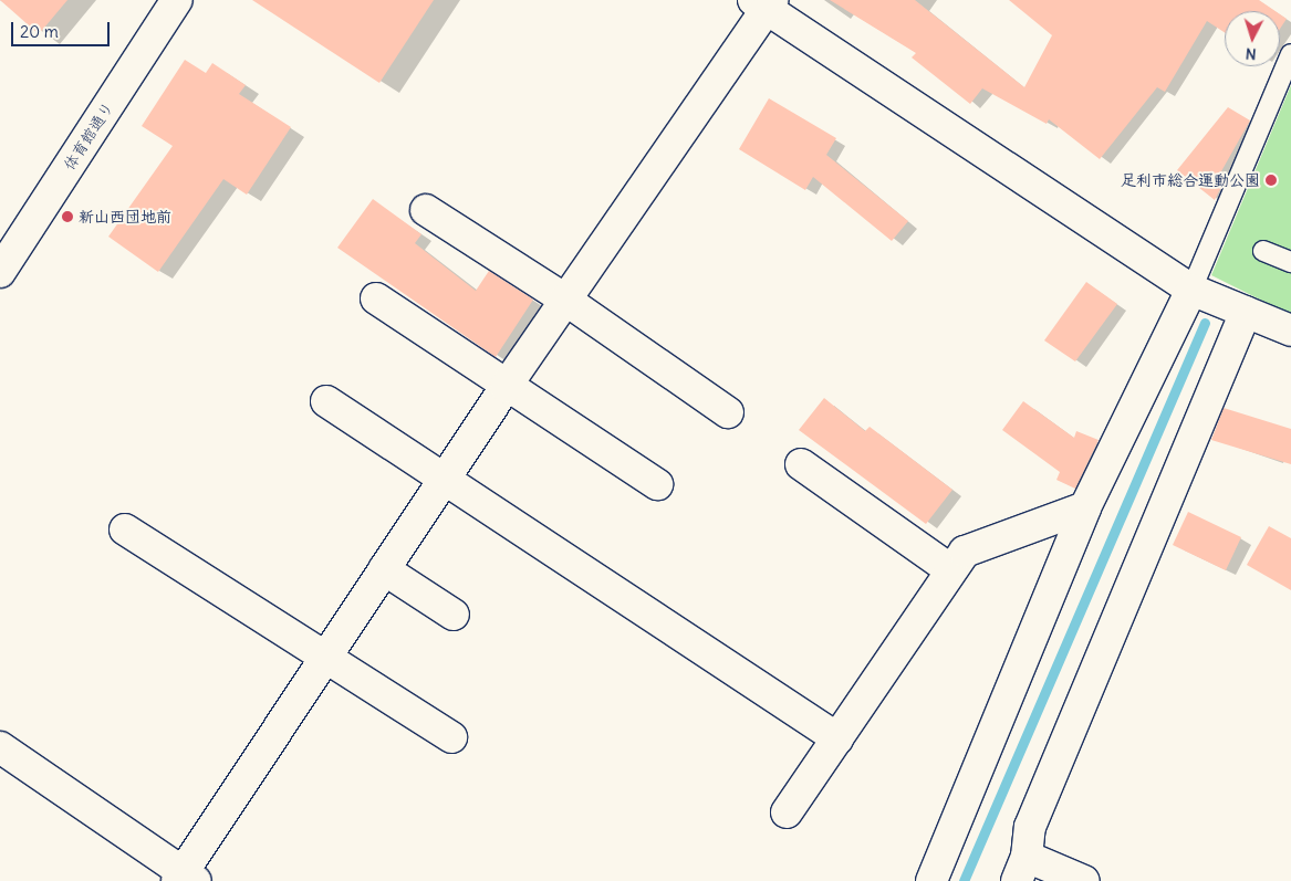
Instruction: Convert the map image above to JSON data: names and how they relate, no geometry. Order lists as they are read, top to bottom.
{
  "streets": {
    "street": ["体育館通り"]
  },
  "places": ["足利市総合運動公園", "新山西団地前"],
  "scale_bar": "20 m",
  "north": "bottom"
}
